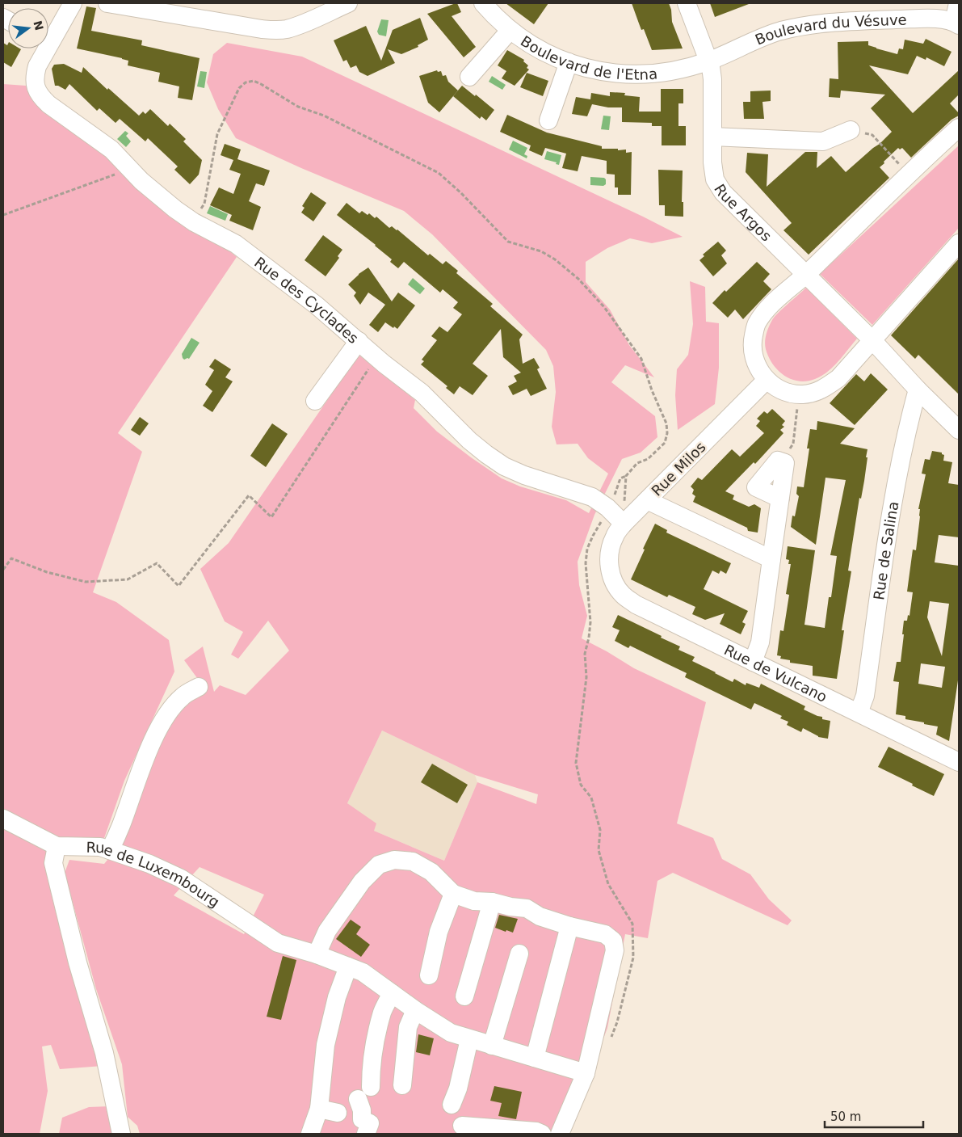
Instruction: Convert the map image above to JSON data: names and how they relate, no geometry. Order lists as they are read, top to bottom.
{
  "streets": {
    "street": [
      "Boulevard du Vésuve",
      "Boulevard de l'Etna",
      "Rue Argos",
      "Rue des Cyclades",
      "Rue Milos",
      "Rue de Salina",
      "Rue de Vulcano",
      "Rue de Luxembourg"
    ]
  },
  "crossings": [
    ["Boulevard du Vésuve", "Boulevard de l'Etna"],
    ["Boulevard du Vésuve", "Rue Argos"],
    ["Boulevard de l'Etna", "Rue Argos"],
    ["Rue Argos", "Rue Milos"],
    ["Rue des Cyclades", "Rue Milos"],
    ["Rue Milos", "Rue de Vulcano"],
    ["Rue de Salina", "Rue de Vulcano"]
  ],
  "scale_bar": "50 m",
  "north": "right"
}
